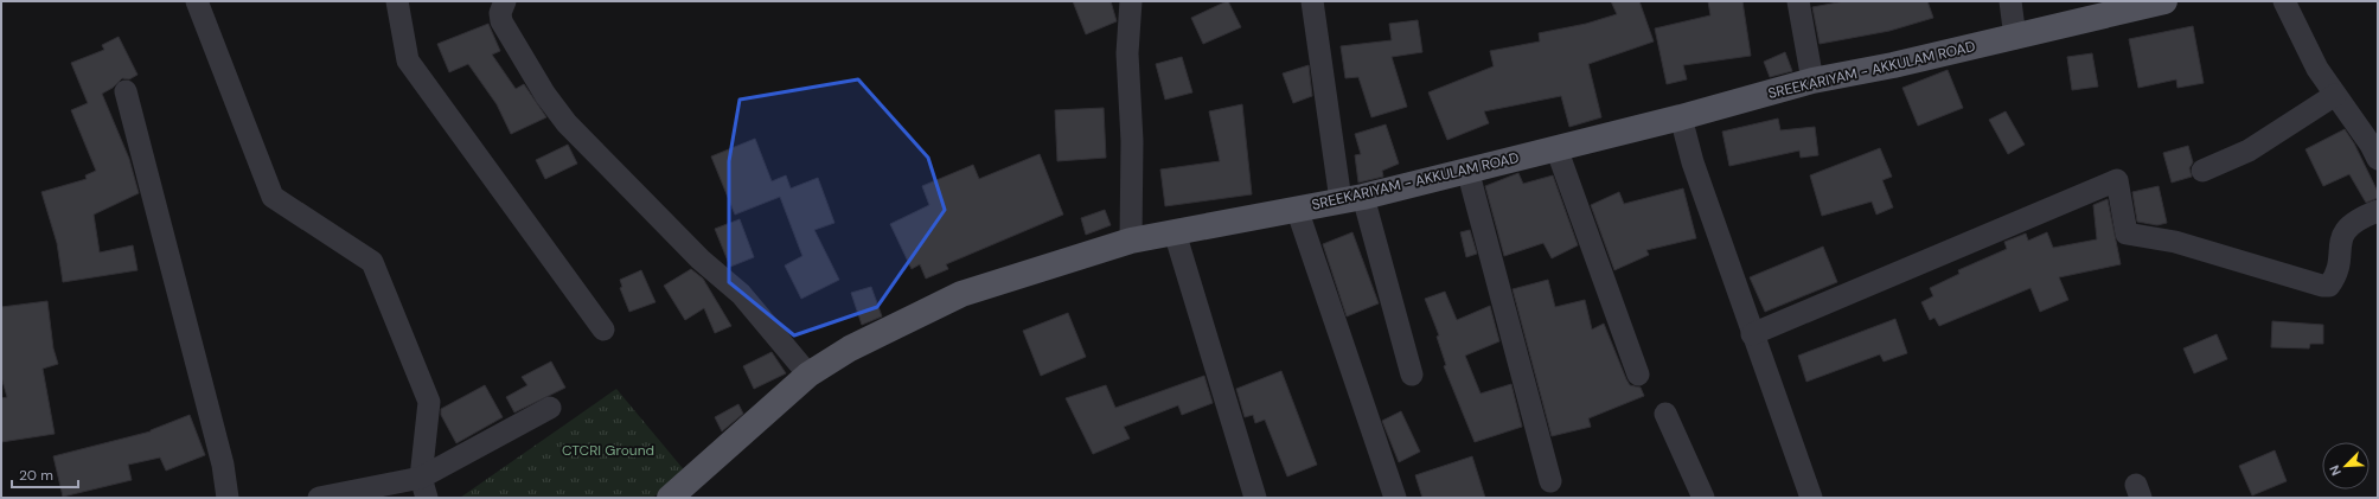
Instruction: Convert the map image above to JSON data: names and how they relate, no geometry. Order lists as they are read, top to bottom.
{
  "streets": {
    "main road": ["SREEKARIYAM - AKKULAM ROAD"]
  },
  "parks": ["CTCRI Ground"],
  "scale_bar": "20 m",
  "north": "bottom left"
}
